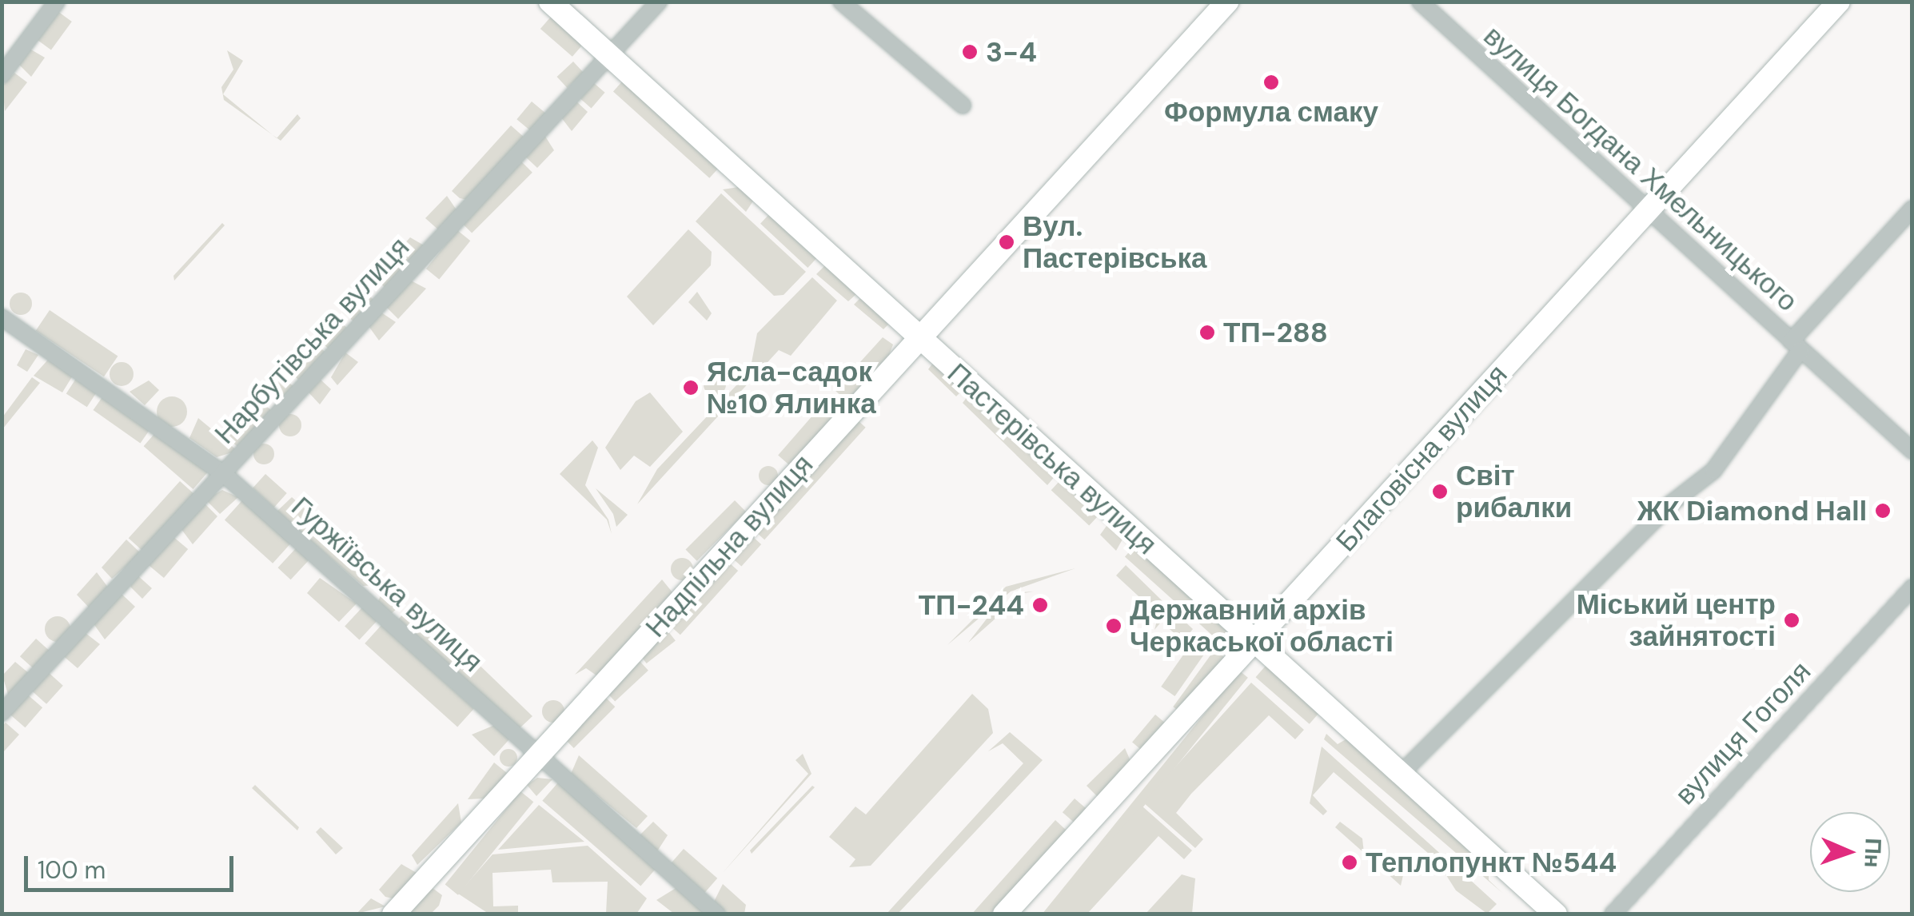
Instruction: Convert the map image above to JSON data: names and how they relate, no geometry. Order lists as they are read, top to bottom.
{
  "streets": {
    "main road": ["Благовісна вулиця", "Пастерівська вулиця", "Надпільна вулиця"],
    "street": [
      "вулиця Богдана Хмельницького",
      "Нарбутівська вулиця",
      "Гуржіївська вулиця",
      "вулиця Гоголя"
    ]
  },
  "crossings": [
    ["вулиця Богдана Хмельницького", "Благовісна вулиця"],
    ["Нарбутівська вулиця", "Пастерівська вулиця"],
    ["Нарбутівська вулиця", "Гуржіївська вулиця"],
    ["Благовісна вулиця", "Пастерівська вулиця"],
    ["Пастерівська вулиця", "Надпільна вулиця"],
    ["Надпільна вулиця", "Гуржіївська вулиця"]
  ],
  "places": [
    "3-4",
    "Формула смаку",
    "Вул. Пастерівська",
    "ТП-288",
    "Ясла-садок №10 Ялинка",
    "Світ рибалки",
    "ЖК Diamond Hall",
    "ТП-244",
    "Міський центр зайнятості",
    "Державний архів Черкаської області",
    "Теплопункт №544"
  ],
  "scale_bar": "100 m",
  "north": "right"
}
